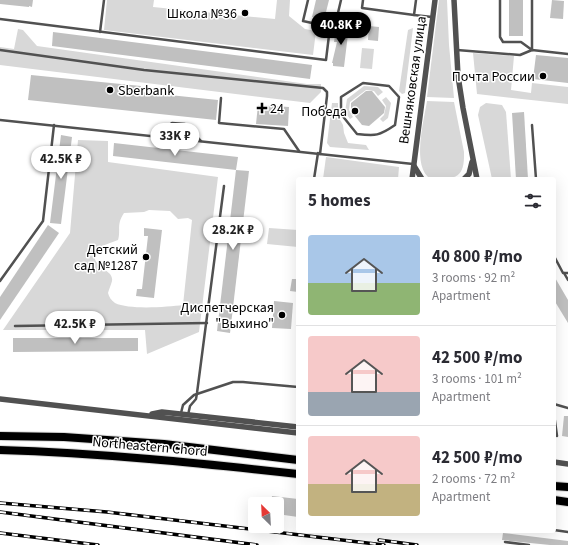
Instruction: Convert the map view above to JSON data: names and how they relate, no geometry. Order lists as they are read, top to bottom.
{
  "streets": {
    "main road": ["Northeastern Chord"],
    "street": ["Вешняковская улица"]
  },
  "places": {
    "other": [
      "Школа №36",
      "Почта России",
      "Sberbank",
      "Победа",
      "Детский сад №1287",
      "Диспетчерская \"Выхино\""
    ],
    "health": ["24"]
  },
  "north": "top left",
  "page": {
    "price": [
      "40.8K ₽",
      "33K ₽",
      "42.5K ₽",
      "28.2K ₽",
      "42.5K ₽"
    ],
    "heading": "5 homes",
    "list": [
      {
        "name": "40 800 ₽/mo",
        "note": "3 rooms · 92 m² · Apartment"
      },
      {
        "name": "42 500 ₽/mo",
        "note": "3 rooms · 101 m² · Apartment"
      },
      {
        "name": "42 500 ₽/mo",
        "note": "2 rooms · 72 m² · Apartment"
      }
    ]
  }
}
